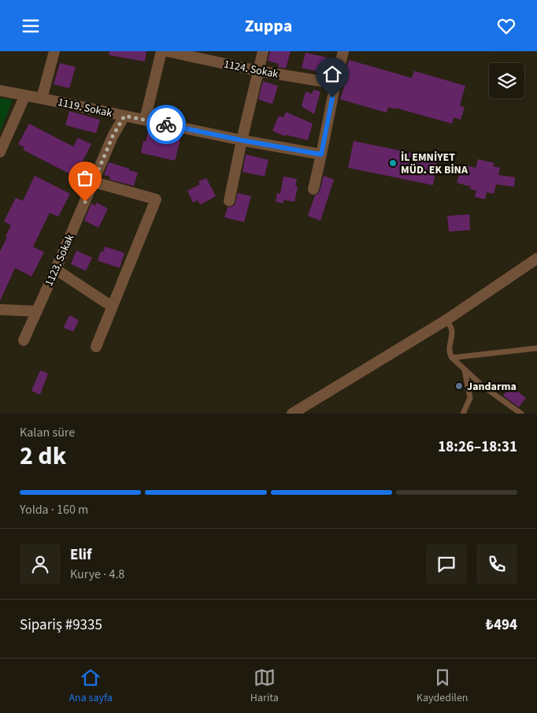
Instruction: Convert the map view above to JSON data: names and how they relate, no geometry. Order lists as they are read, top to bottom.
{
  "streets": {
    "street": ["1124. Sokak", "1119. Sokak", "1123. Sokak"]
  },
  "crossings": [
    ["1119. Sokak", "1123. Sokak"]
  ],
  "places": ["İL EMNİYET MÜD. EK BİNA", "Jandarma"],
  "page": {
    "header": "Zuppa",
    "heading": ["2 dk", "Kalan süre", "18:26–18:31"],
    "panel": [
      "Elif",
      "Kurye · 4.8",
      "Sipariş #9335",
      "₺494"
    ],
    "bar": "Yolda · 160 m",
    "tabs": ["Ana sayfa", "Harita", "Kaydedilen"]
  }
}
